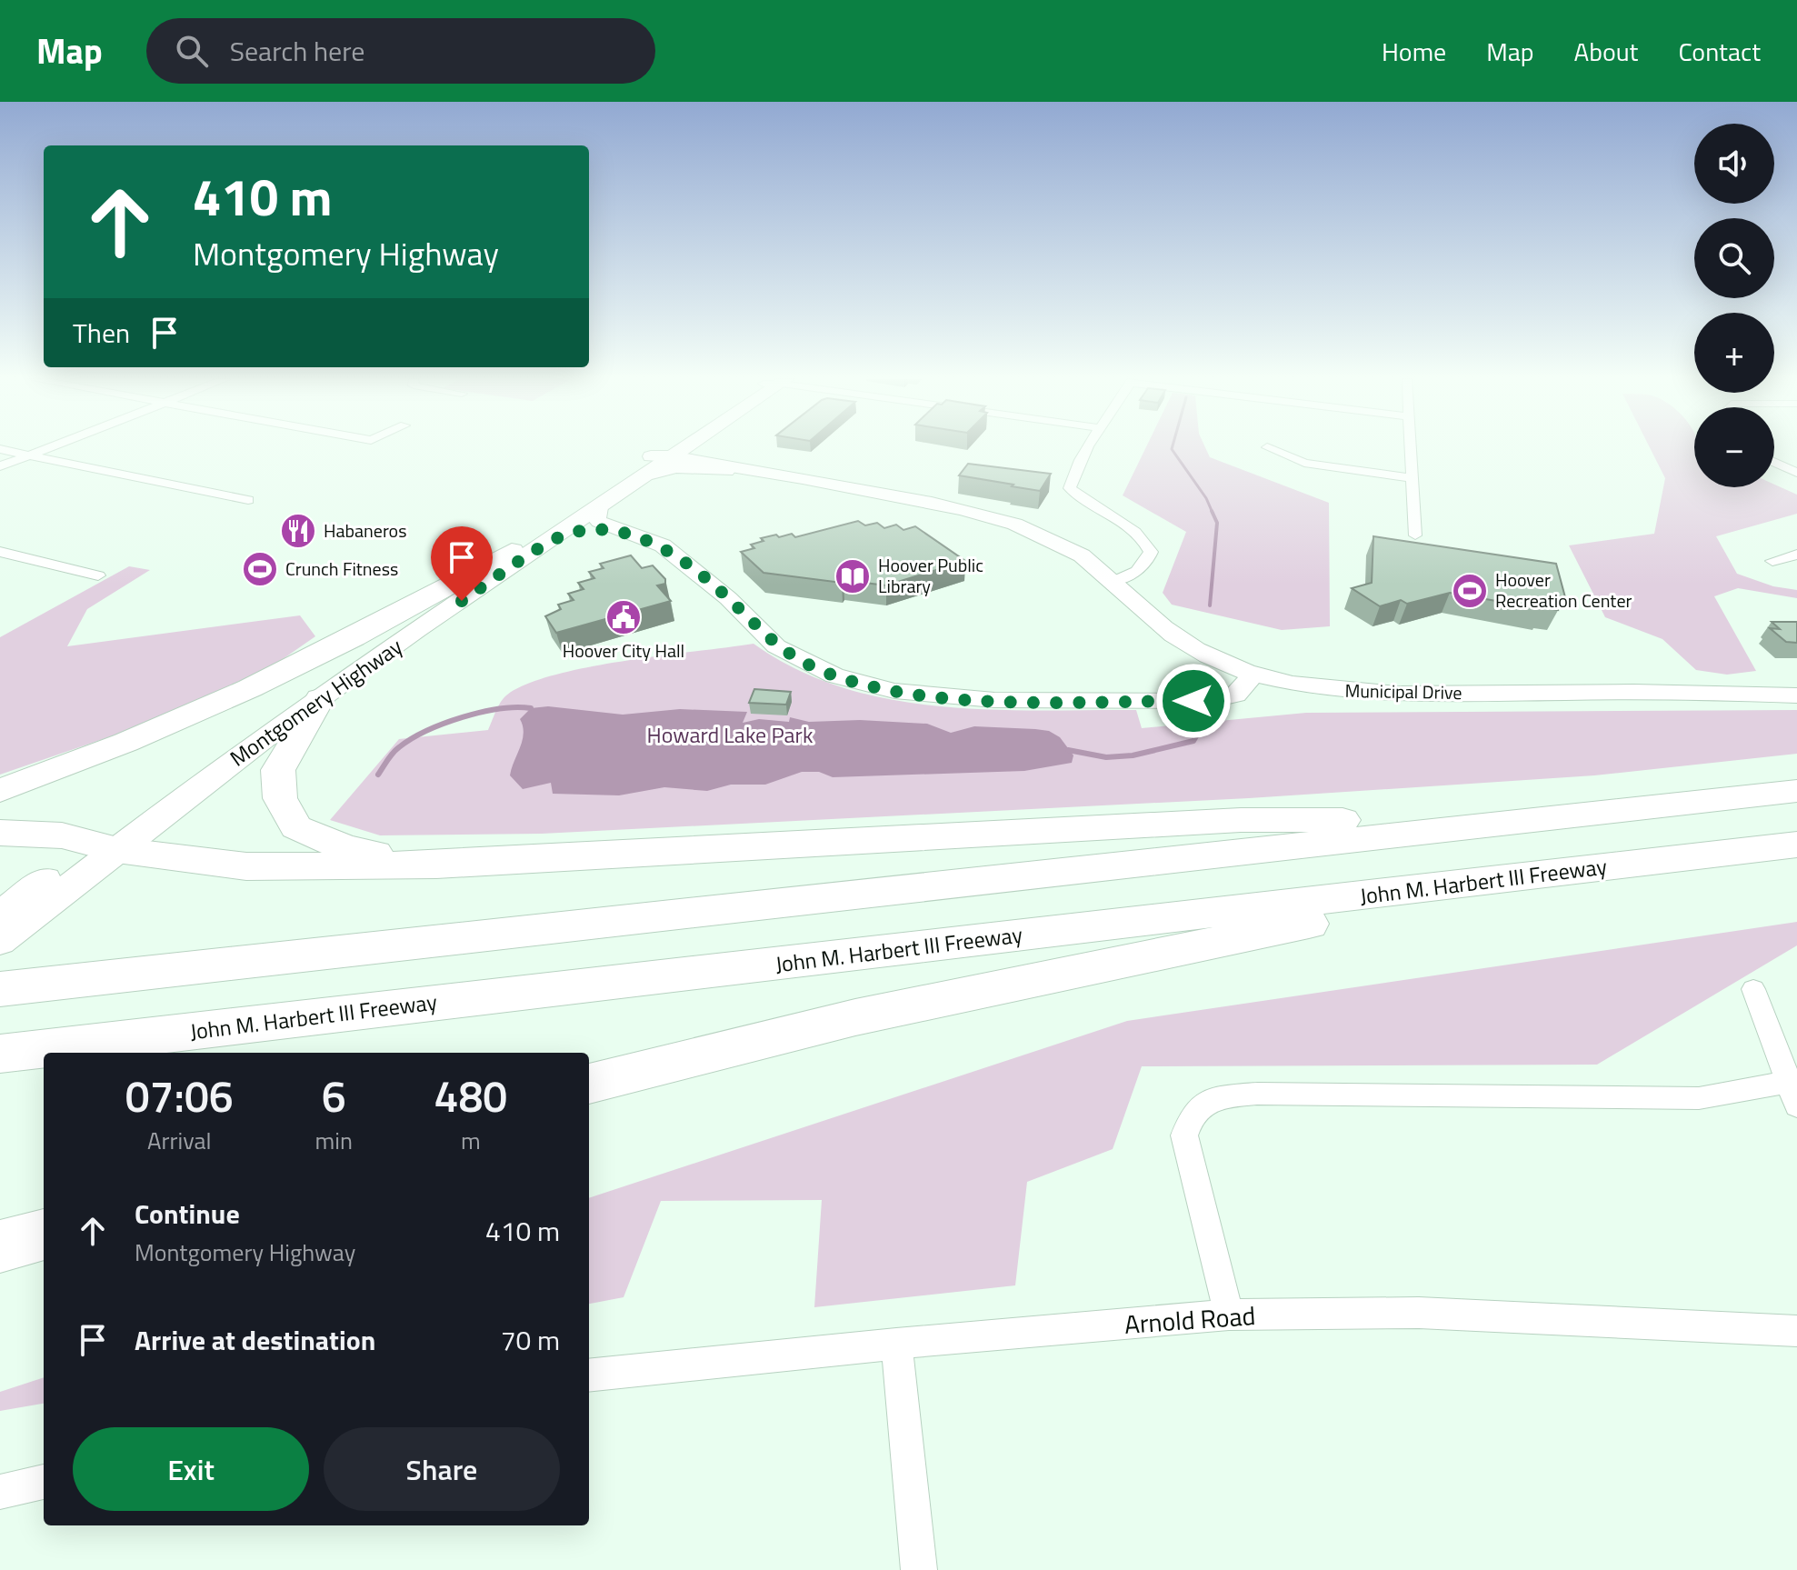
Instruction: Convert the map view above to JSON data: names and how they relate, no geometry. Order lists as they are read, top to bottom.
{
  "streets": {
    "highway": ["John M. Harbert III Freeway"],
    "main road": ["Montgomery Highway"],
    "street": ["Municipal Drive", "Arnold Road"]
  },
  "crossings": [
    ["Municipal Drive", "Montgomery Highway"]
  ],
  "parks": ["Howard Lake Park"],
  "places": {
    "restaurant": ["Habaneros"],
    "sports": ["Crunch Fitness", "Hoover Recreation Center"],
    "library": ["Hoover Public Library"],
    "public building": ["Hoover City Hall"]
  },
  "page": {
    "header": "Map",
    "search": "Search here",
    "nav": [
      "Home",
      "Map",
      "About",
      "Contact"
    ],
    "map_buttons": ["+", "−"],
    "turn": ["410 m", "Montgomery Highway"],
    "then": "Then",
    "eta": [
      "07:06",
      "Arrival",
      "6",
      "min",
      "480",
      "m"
    ],
    "list": [
      {
        "name": "Continue",
        "note": "Montgomery Highway",
        "value": "410 m"
      },
      {
        "name": "Arrive at destination",
        "value": "70 m"
      }
    ],
    "buttons": ["Exit", "Share"]
  }
}
